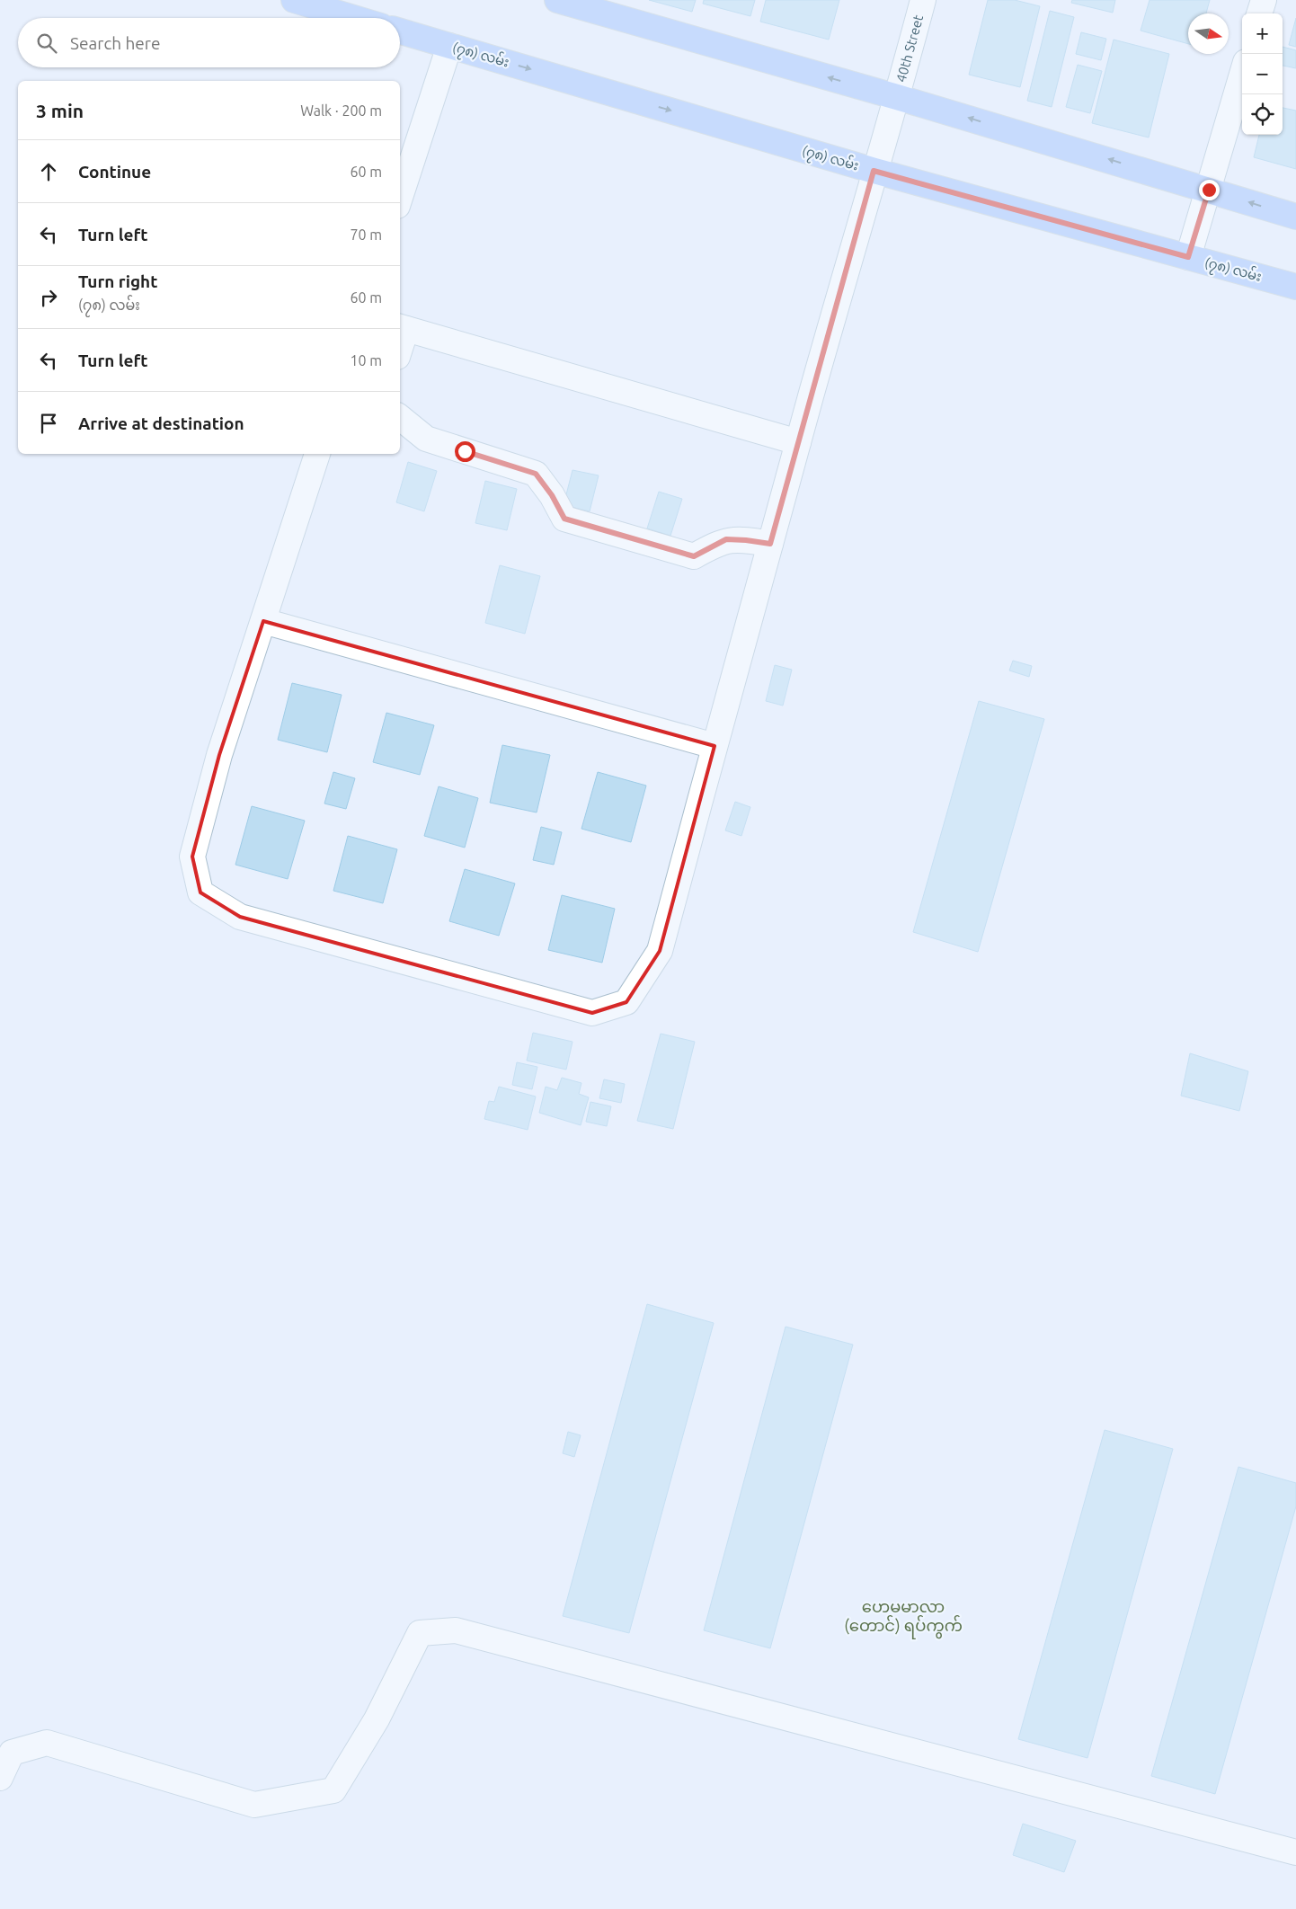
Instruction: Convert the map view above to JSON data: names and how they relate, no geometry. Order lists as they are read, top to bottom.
{
  "streets": {
    "main road": ["(၇၈) လမ်း"],
    "street": ["40th Street"]
  },
  "crossings": [
    ["40th Street", "(၇၈) လမ်း"]
  ],
  "districts": ["ဟေမမာလာ (တောင်) ရပ်ကွက်"],
  "north": "right",
  "page": {
    "map_buttons": ["+", "−"],
    "search": "Search here",
    "heading": ["3 min", "Walk · 200 m"],
    "list": [
      ["Continue", "60 m"],
      ["Turn left", "70 m"],
      ["Turn right", "(၇၈) လမ်း", "60 m"],
      ["Turn left", "10 m"],
      "Arrive at destination"
    ]
  }
}
